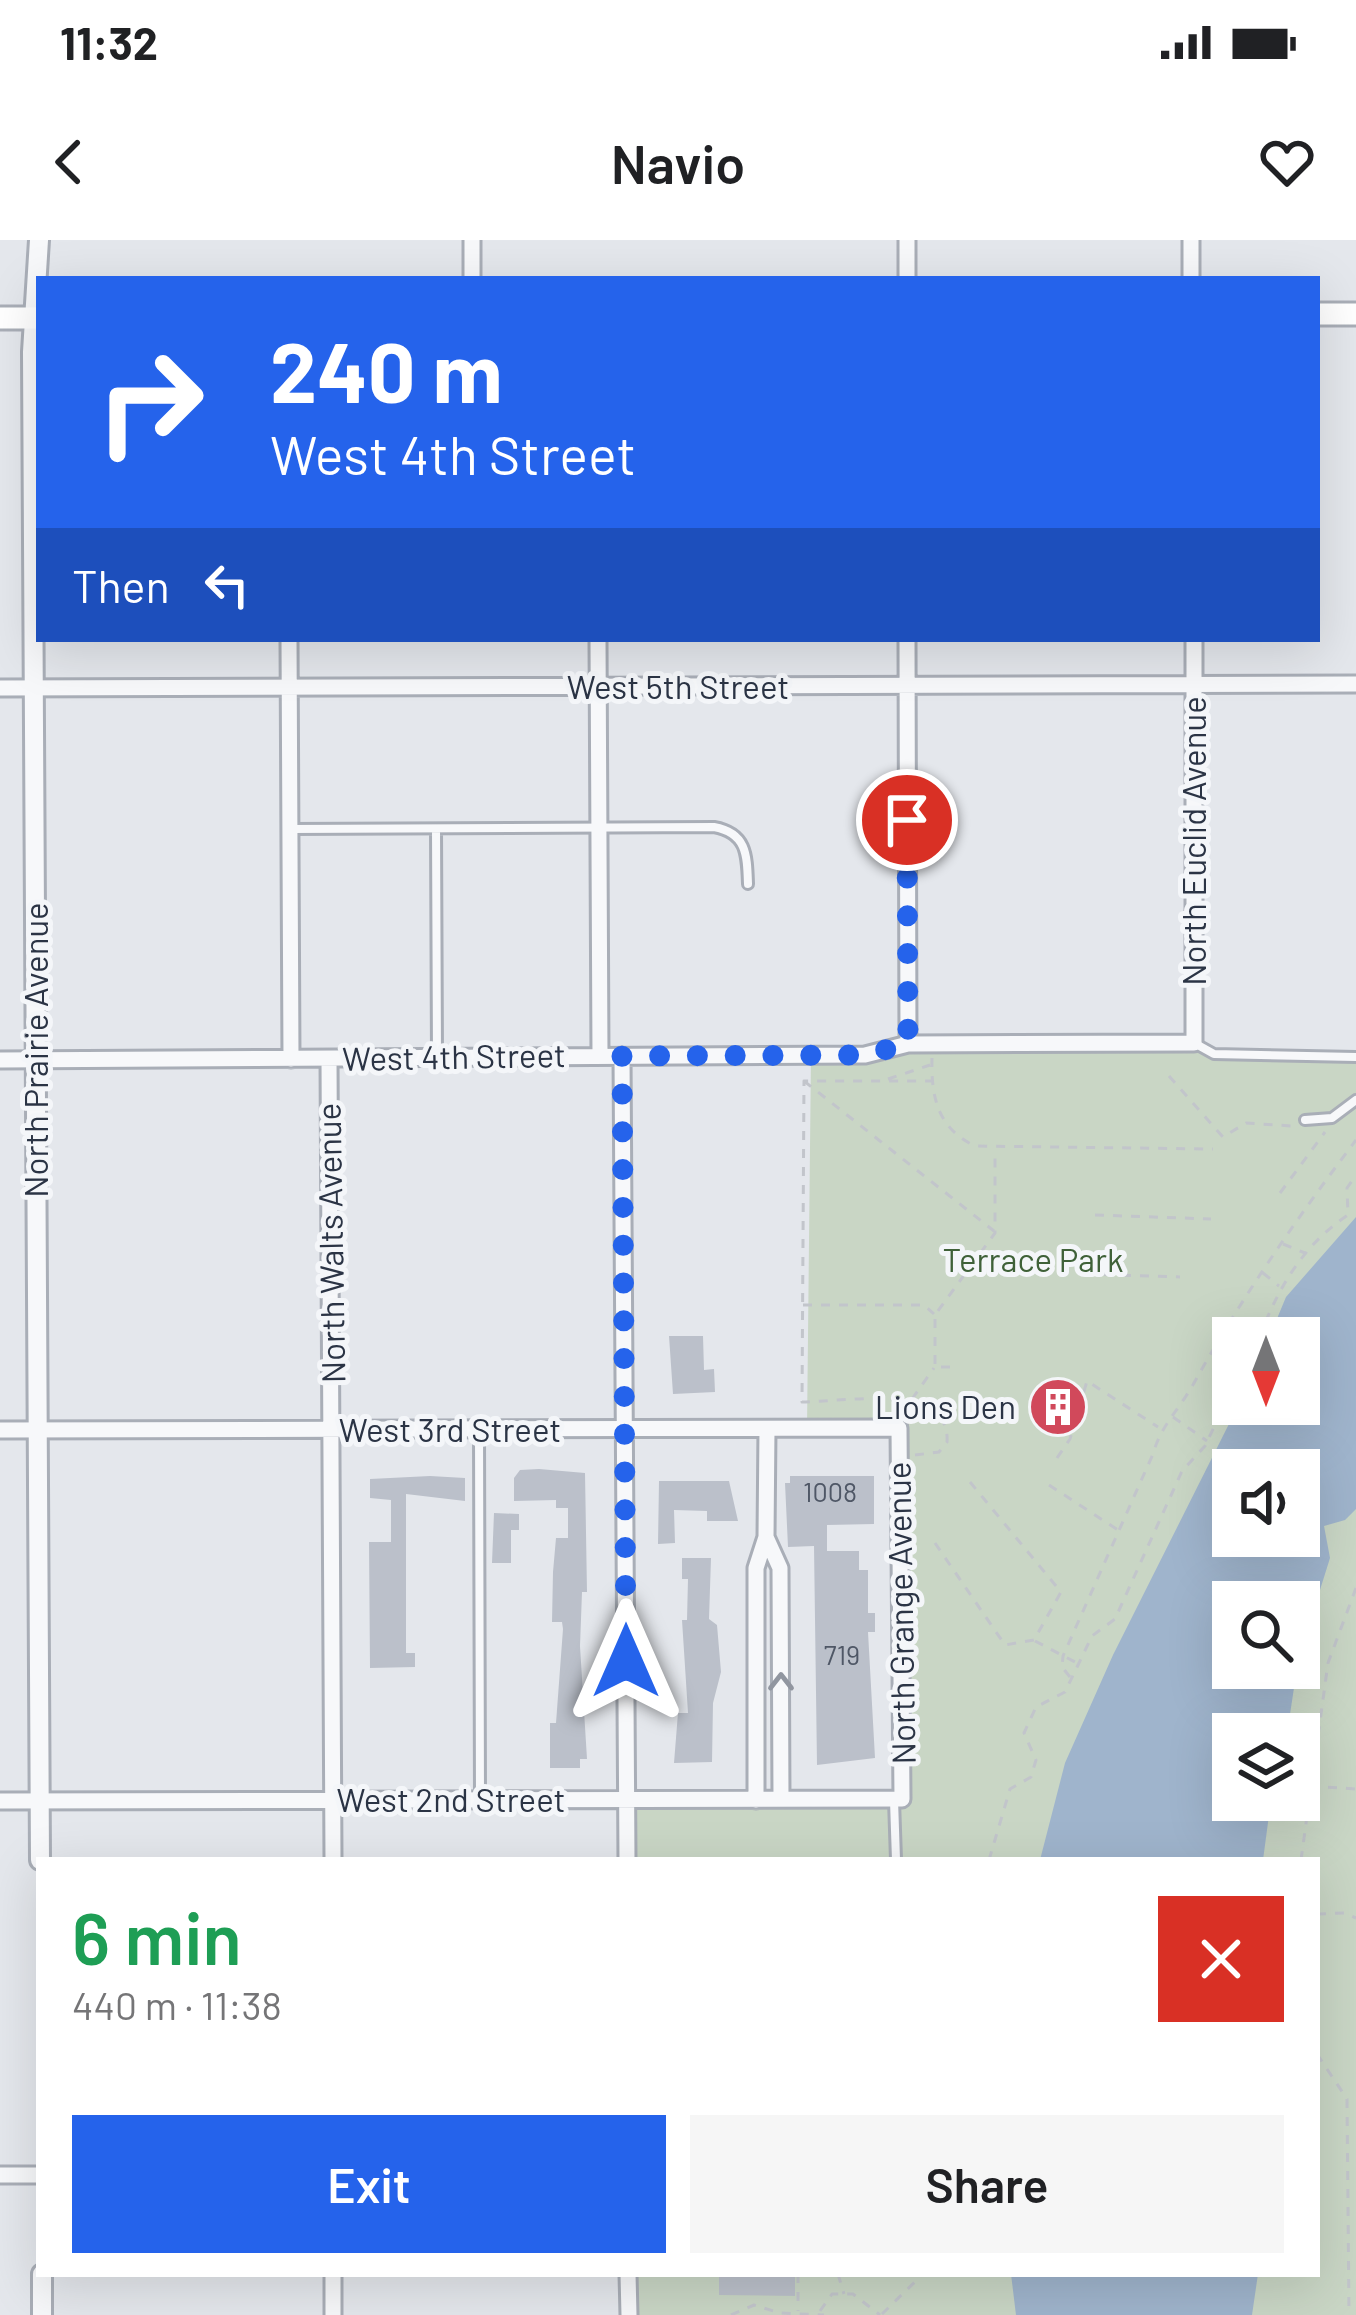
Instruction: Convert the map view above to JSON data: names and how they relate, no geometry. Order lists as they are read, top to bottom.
{
  "streets": {
    "street": [
      "West 5th Street",
      "North Euclid Avenue",
      "North Prairie Avenue",
      "West 4th Street",
      "North Walts Avenue",
      "West 3rd Street",
      "North Grange Avenue",
      "West 2nd Street"
    ]
  },
  "crossings": [
    ["West 5th Street", "North Euclid Avenue"],
    ["West 5th Street", "North Prairie Avenue"],
    ["West 5th Street", "North Walts Avenue"],
    ["North Euclid Avenue", "West 4th Street"],
    ["North Prairie Avenue", "West 4th Street"],
    ["North Prairie Avenue", "West 3rd Street"],
    ["North Prairie Avenue", "West 2nd Street"],
    ["West 4th Street", "North Walts Avenue"],
    ["North Walts Avenue", "West 3rd Street"],
    ["North Walts Avenue", "West 2nd Street"],
    ["West 3rd Street", "North Grange Avenue"],
    ["North Grange Avenue", "West 2nd Street"]
  ],
  "parks": ["Terrace Park"],
  "places": {
    "building": ["Lions Den"]
  },
  "house_numbers": ["1008", "719"],
  "north": "bottom",
  "page": {
    "status": "11:32",
    "header": "Navio",
    "turn": ["240 m", "West 4th Street"],
    "then": "Then",
    "heading": ["6 min", "440 m · 11:38"],
    "buttons": ["Exit", "Share"]
  }
}
